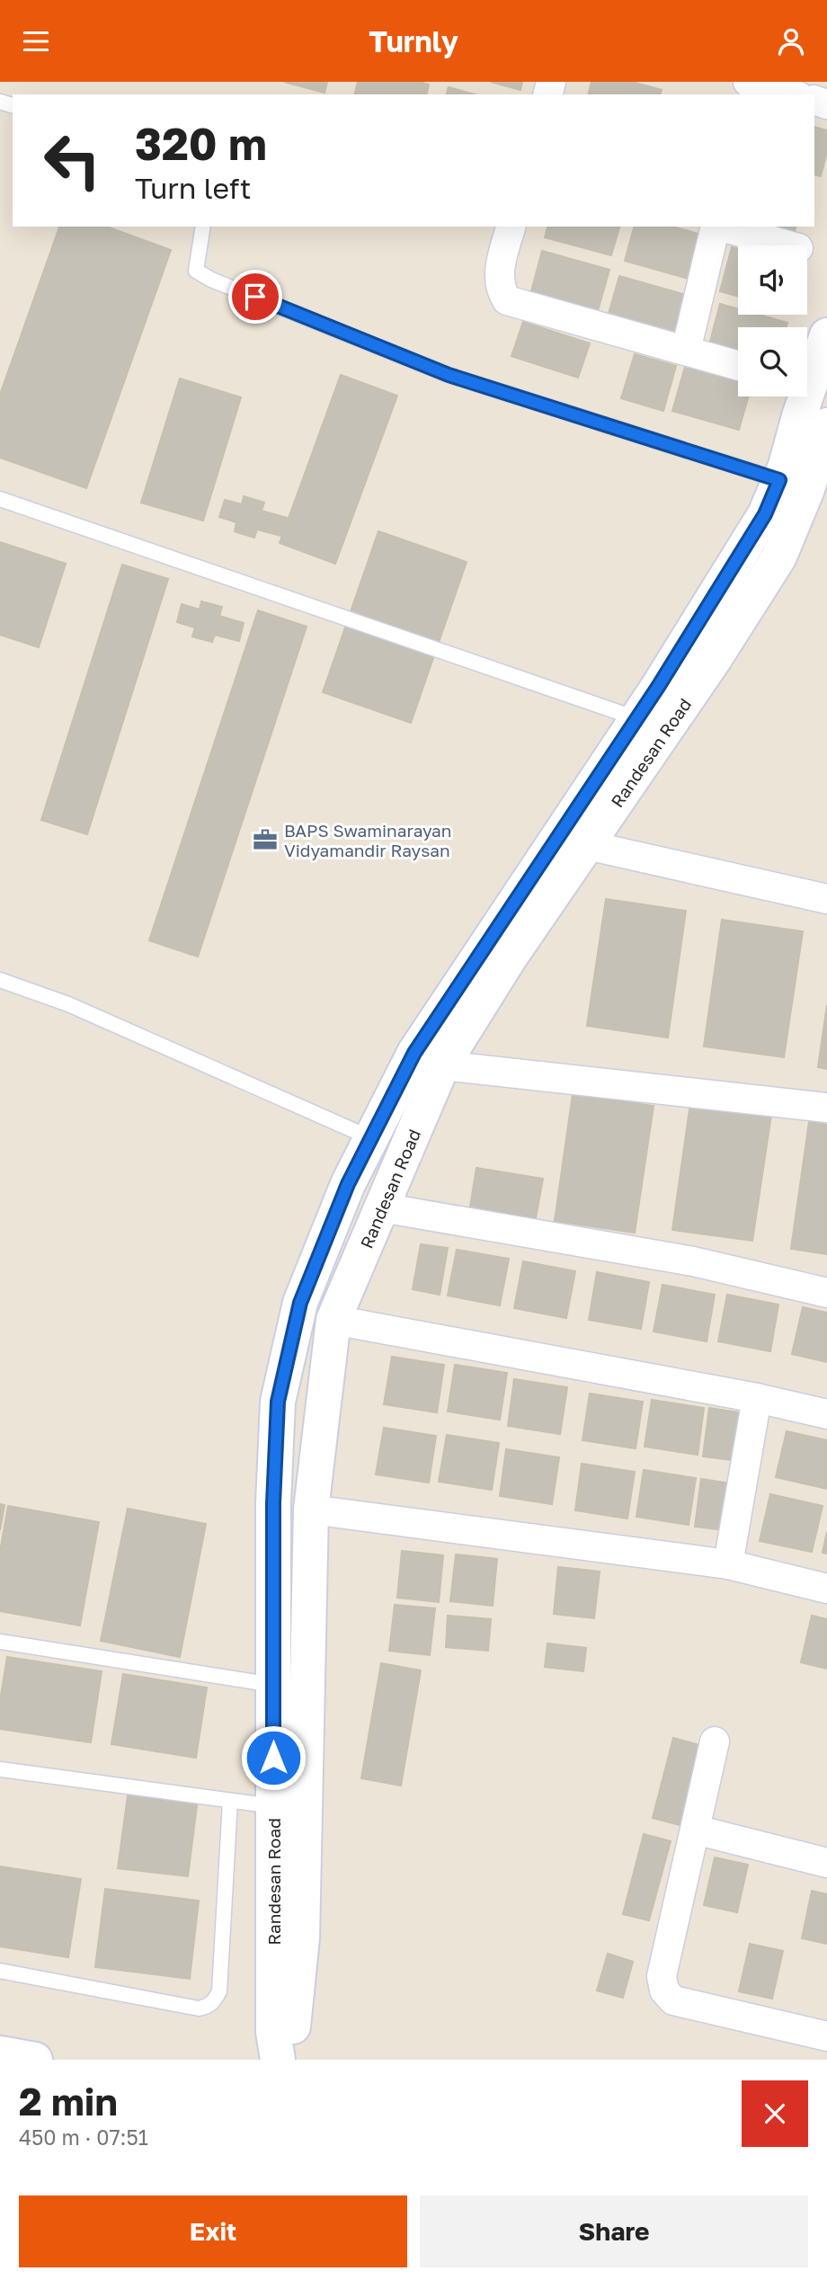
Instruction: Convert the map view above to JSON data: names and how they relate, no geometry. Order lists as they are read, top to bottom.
{
  "streets": {
    "street": ["Randesan Road"]
  },
  "places": {
    "office": ["BAPS Swaminarayan Vidyamandir Raysan"]
  },
  "page": {
    "header": "Turnly",
    "turn": ["320 m", "Turn left"],
    "heading": ["2 min", "450 m · 07:51"],
    "buttons": ["Exit", "Share"]
  }
}
